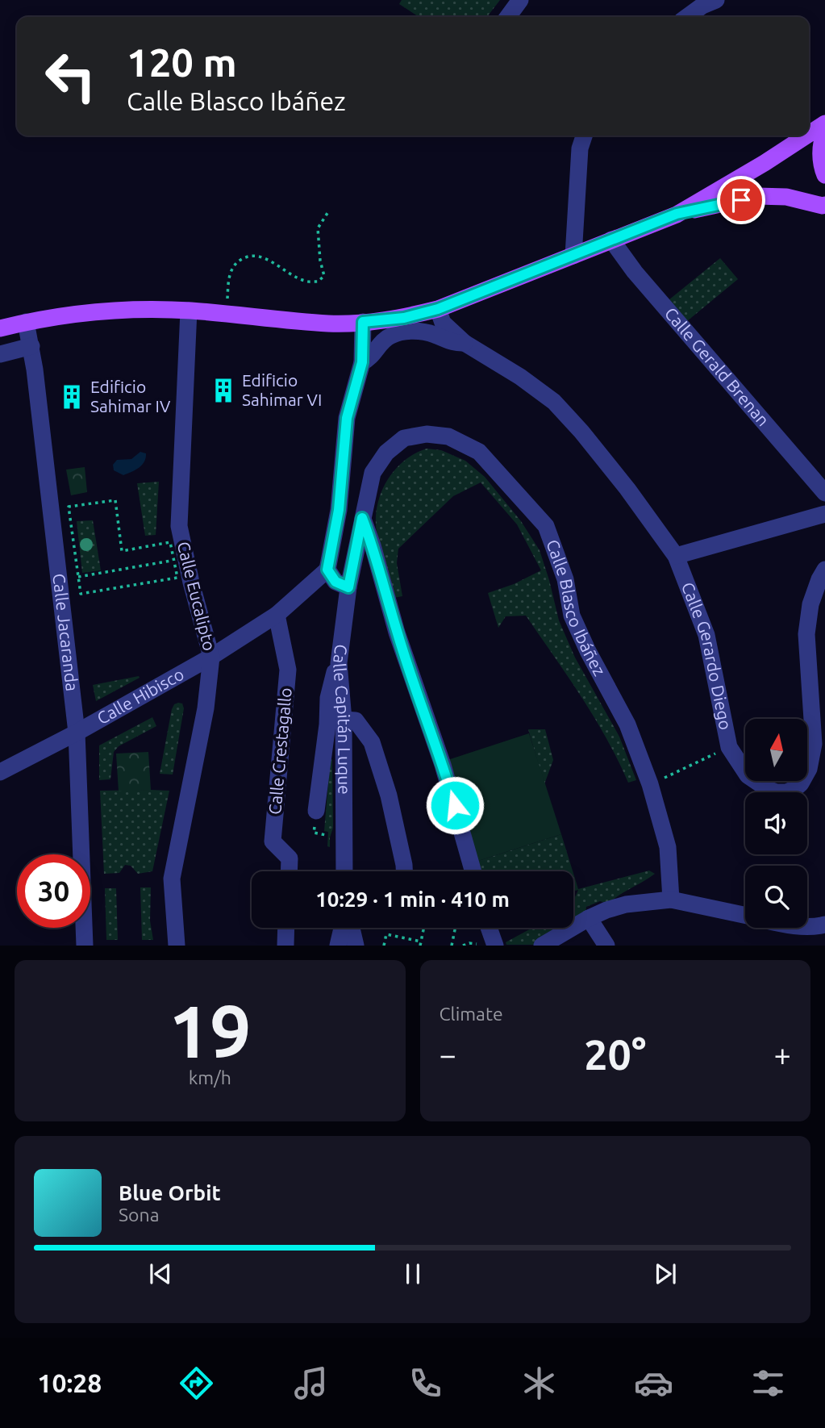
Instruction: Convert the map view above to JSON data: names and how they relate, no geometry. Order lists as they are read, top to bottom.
{
  "streets": {
    "street": [
      "Calle Gerald Brenan",
      "Calle Eucalipto",
      "Calle Blasco Ibáñez",
      "Calle Jacaranda",
      "Calle Gerardo Diego",
      "Calle Hibisco",
      "Calle Capitán Luque",
      "Calle Crestagallo"
    ]
  },
  "crossings": [
    ["Calle Eucalipto", "Calle Hibisco"],
    ["Calle Blasco Ibáñez", "Calle Capitán Luque"],
    ["Calle Jacaranda", "Calle Hibisco"],
    ["Calle Hibisco", "Calle Crestagallo"]
  ],
  "places": {
    "building": ["Edificio Sahimar VI", "Edificio Sahimar IV"]
  },
  "north": "top",
  "page": {
    "turn": ["120 m", "Calle Blasco Ibáñez"],
    "limit": "30",
    "trip": "10:29 · 1 min · 410 m",
    "tile": [
      ["19", "km/h"],
      "Climate"
    ],
    "heat": ["−", "20°", "+"],
    "song": ["Blue Orbit", "Sona"],
    "tabs": "10:28"
  }
}
